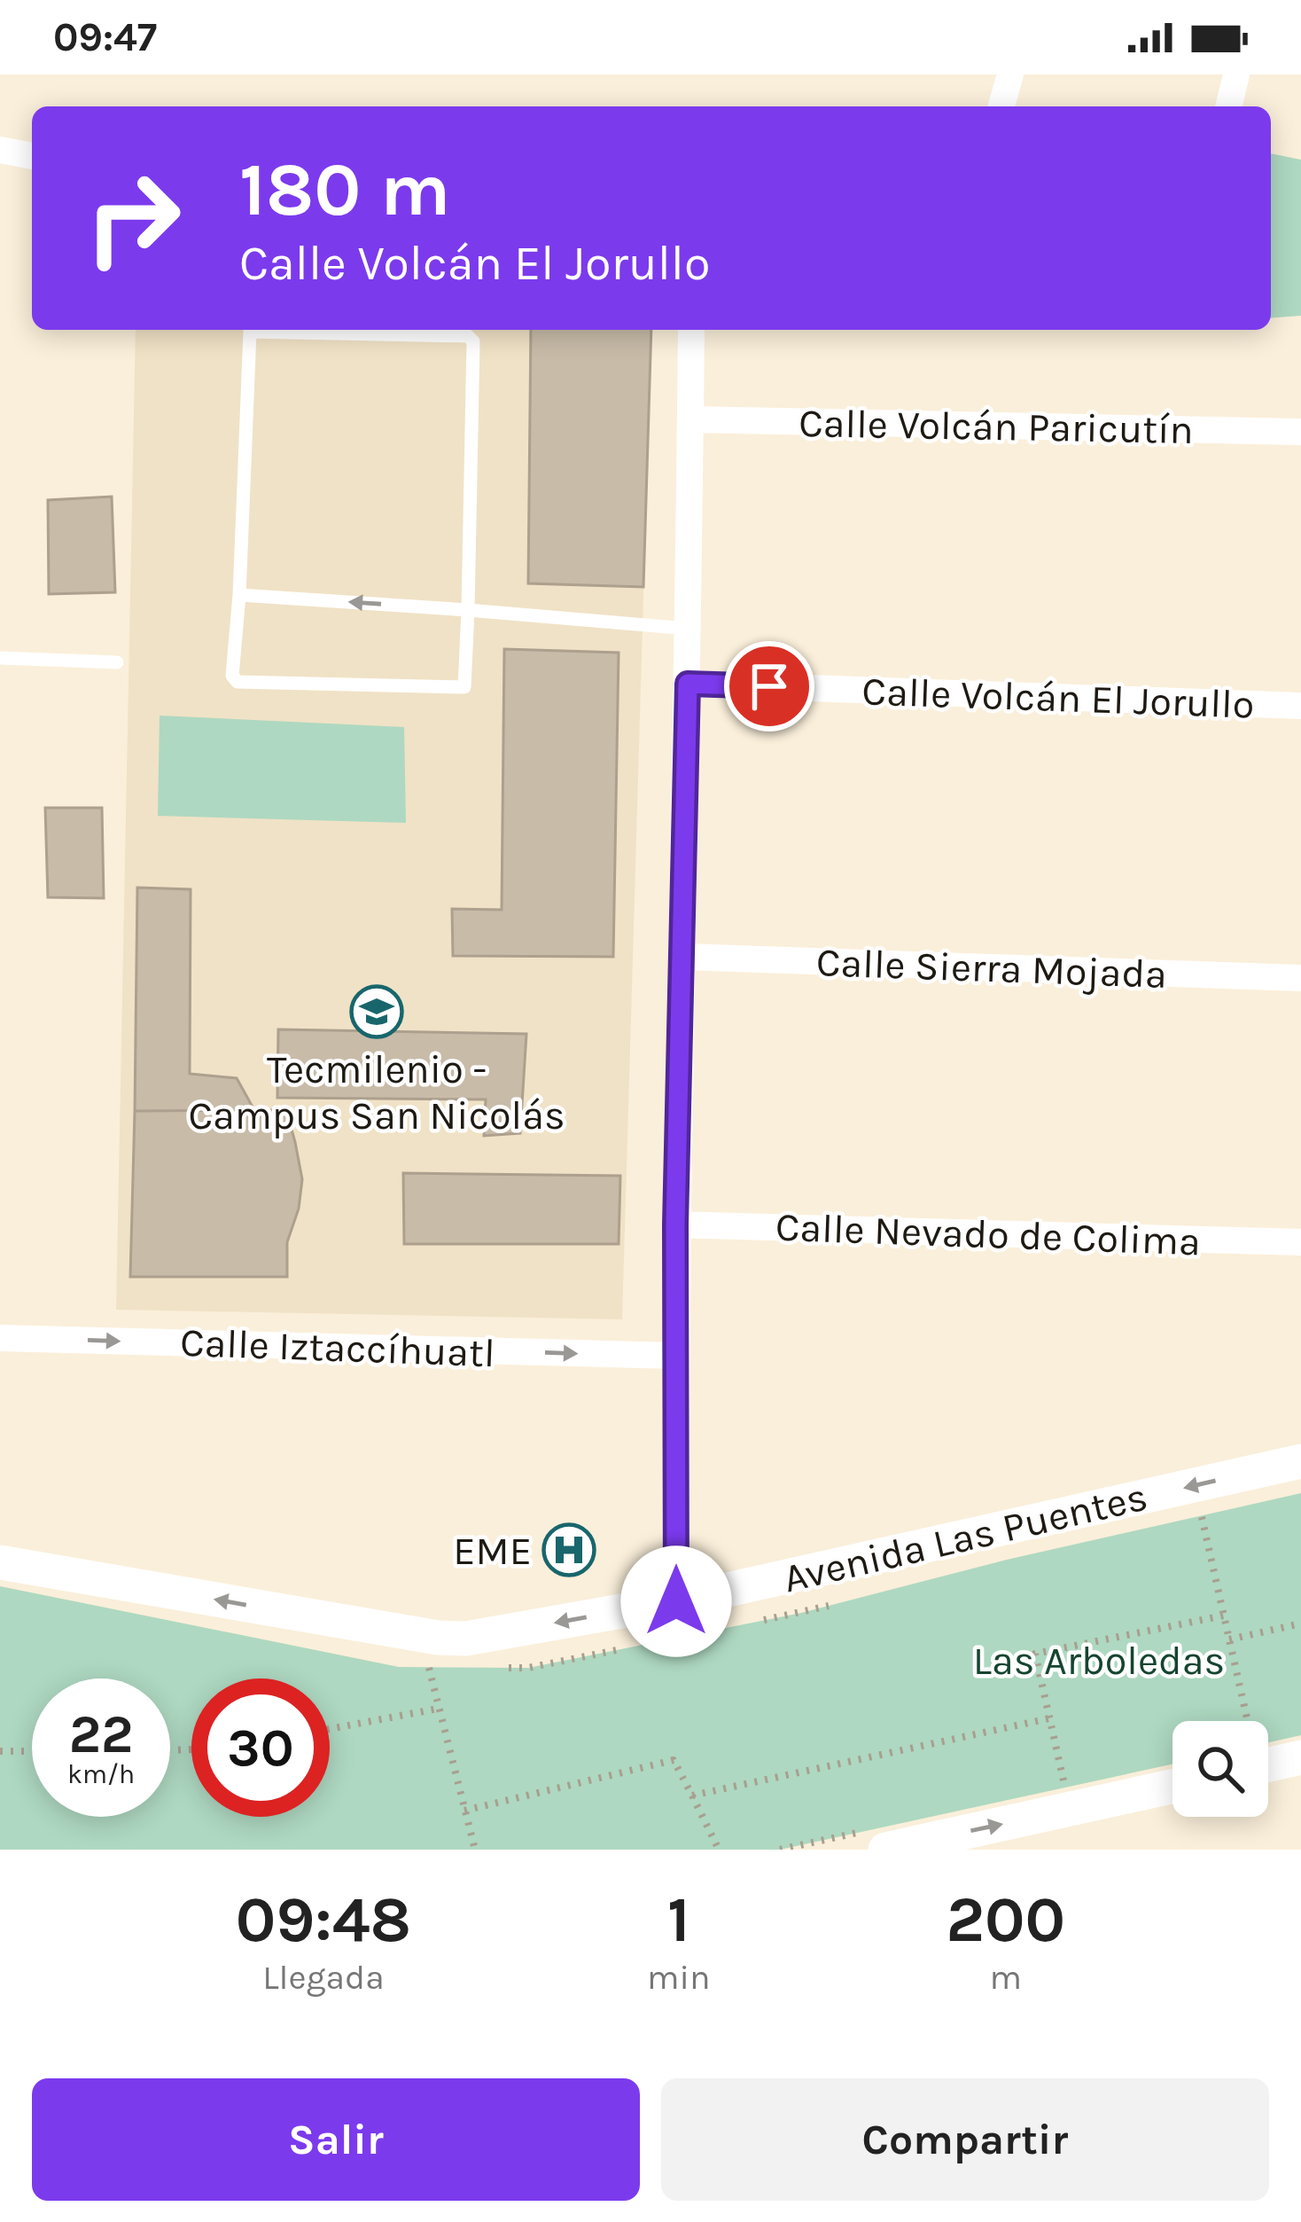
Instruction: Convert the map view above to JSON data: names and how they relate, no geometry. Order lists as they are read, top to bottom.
{
  "streets": {
    "street": [
      "Calle Volcán Paricutín",
      "Calle Volcán El Jorullo",
      "Calle Sierra Mojada",
      "Calle Nevado de Colima",
      "Calle Iztaccíhuatl",
      "Avenida Las Puentes"
    ]
  },
  "one_way": ["Calle Iztaccíhuatl", "Avenida Las Puentes"],
  "parks": ["Las Arboledas"],
  "places": {
    "school or university": ["Tecmilenio - Campus San Nicolás"],
    "hospital": ["EME"]
  },
  "page": {
    "status": "09:47",
    "turn": ["180 m", "Calle Volcán El Jorullo"],
    "speed": "22 km/h",
    "limit": "30",
    "eta": [
      "09:48",
      "Llegada",
      "1",
      "min",
      "200",
      "m"
    ],
    "buttons": ["Salir", "Compartir"]
  }
}
